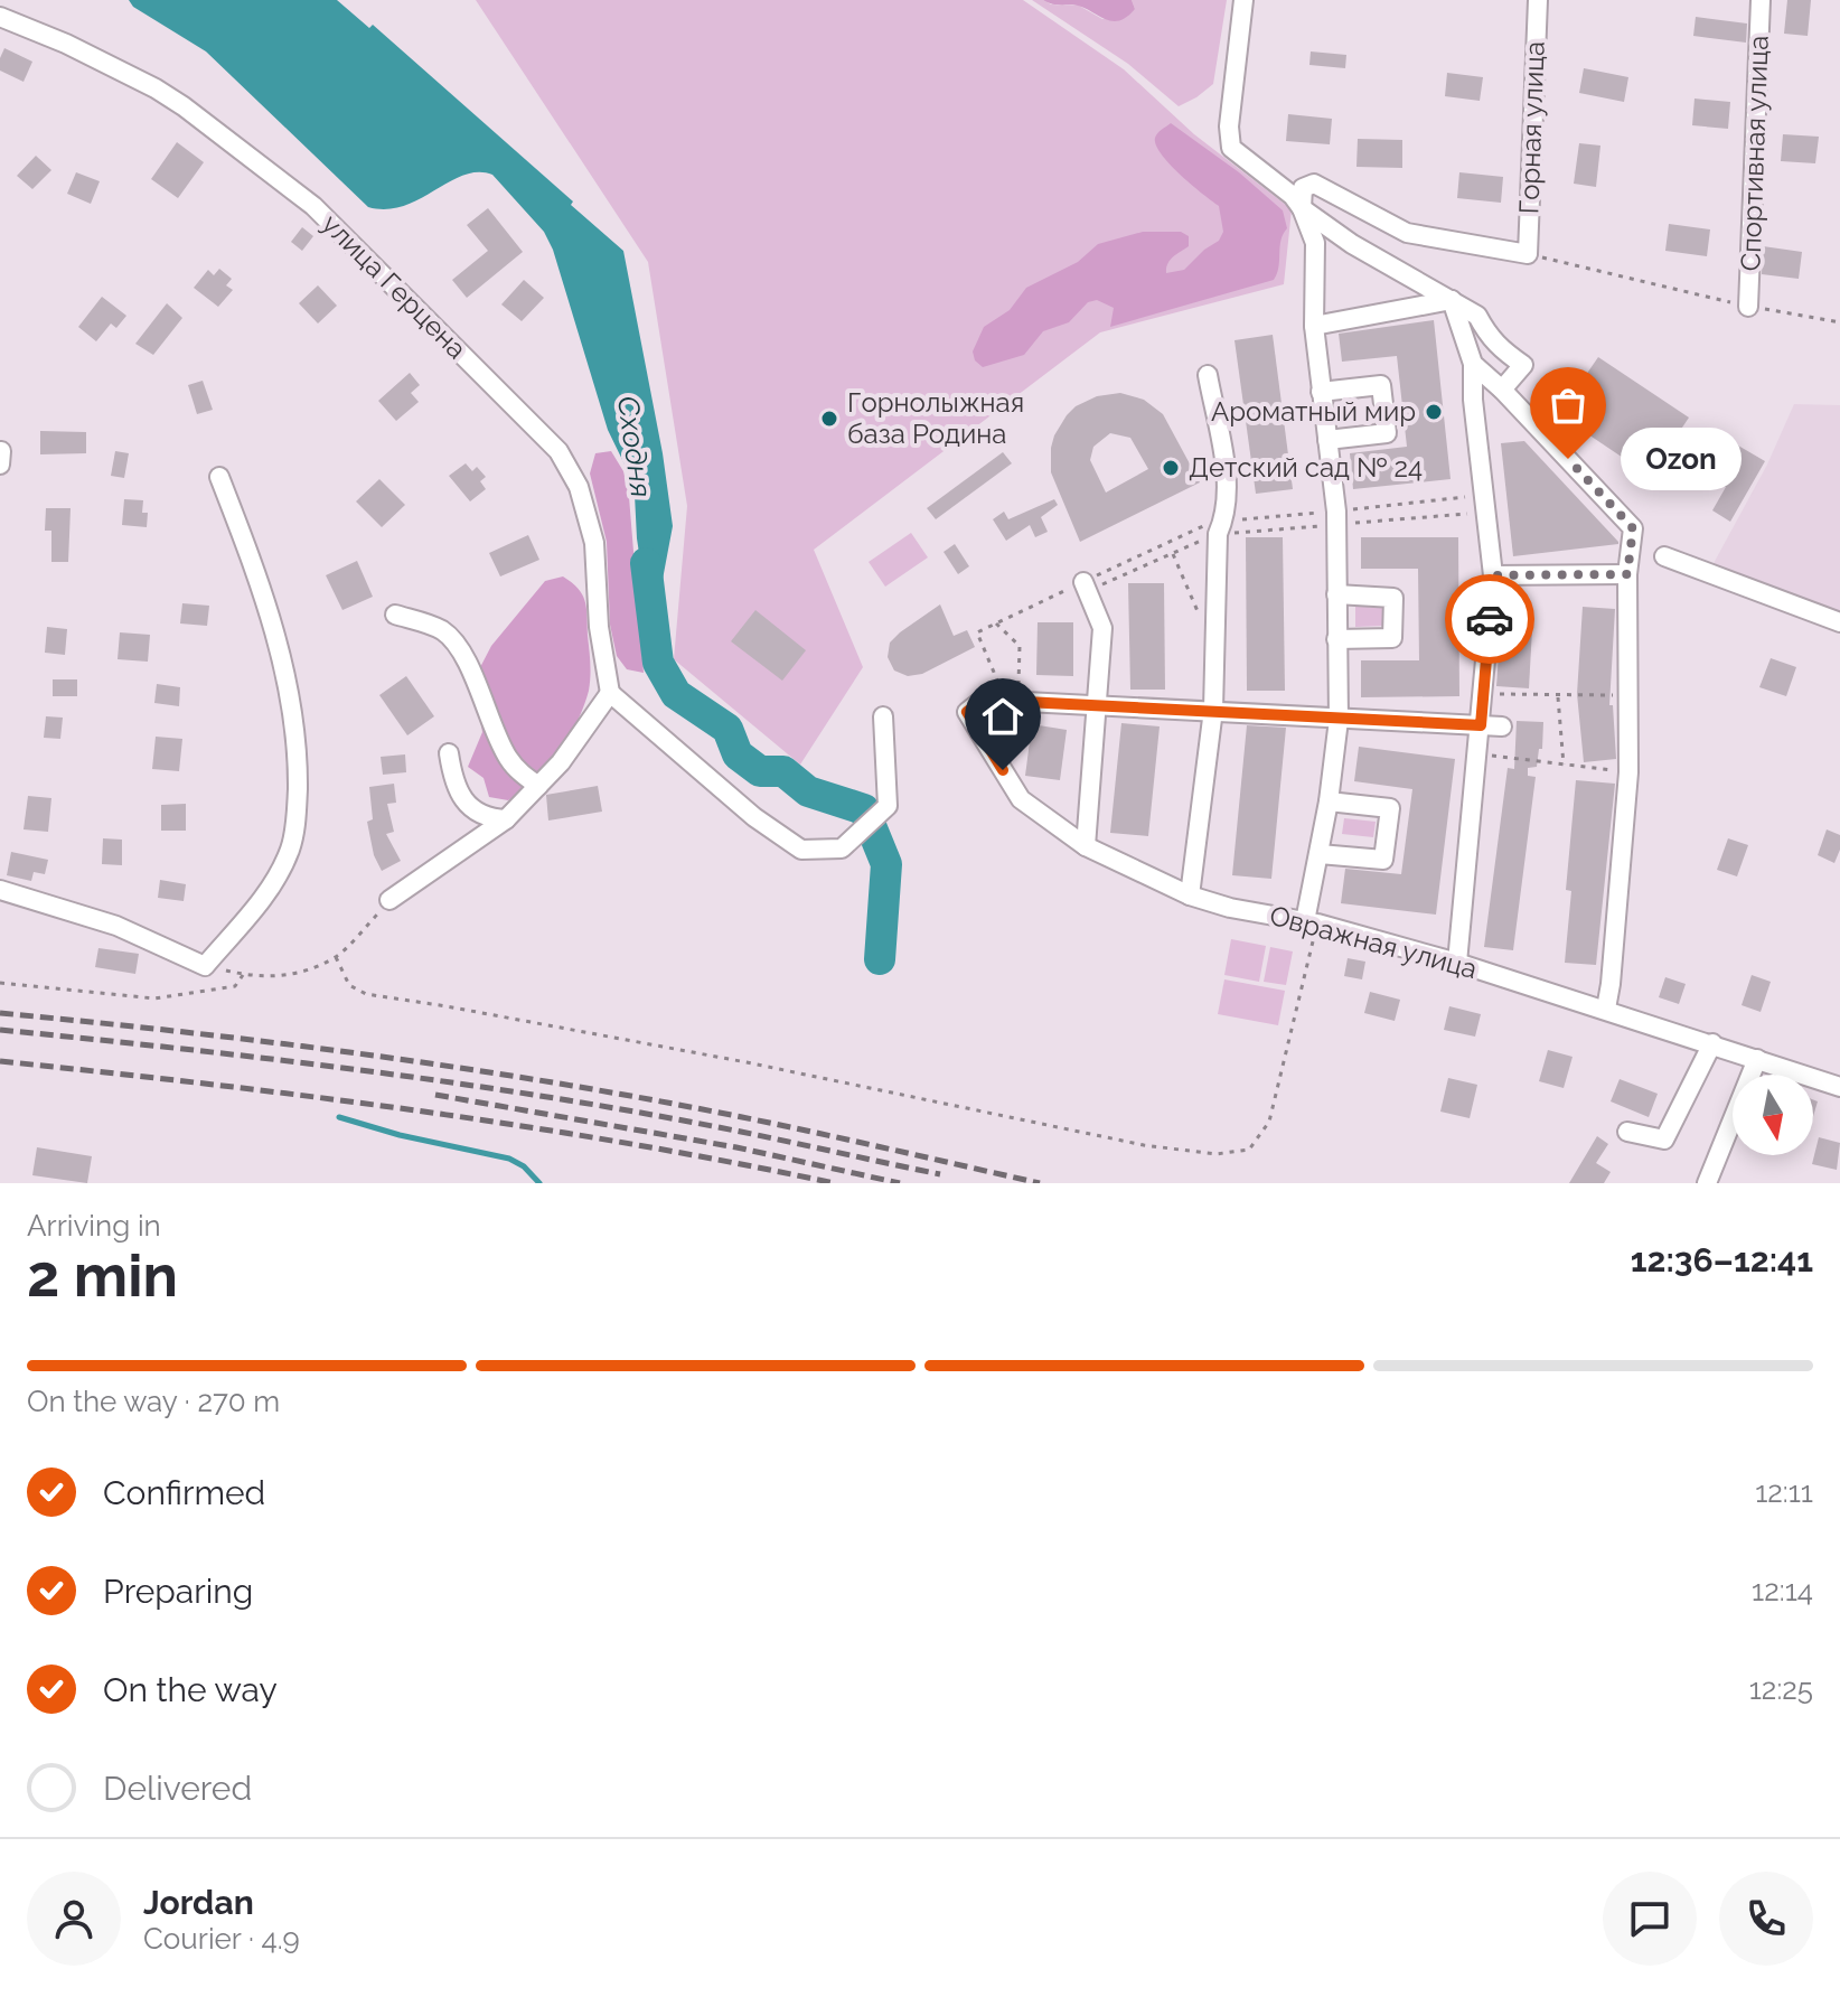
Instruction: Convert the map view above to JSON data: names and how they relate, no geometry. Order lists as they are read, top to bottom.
{
  "streets": {
    "street": [
      "Горная улица",
      "Спортивная улица",
      "улица Герцена",
      "Овражная улица"
    ]
  },
  "water": ["Сходня"],
  "places": [
    "Ароматный мир",
    "Горнолыжная база Родина",
    "Ozon",
    "Детский сад № 24"
  ],
  "north": "bottom",
  "page": {
    "bubble": "Ozon",
    "heading": ["2 min", "Arriving in", "12:36–12:41"],
    "panel": ["Jordan", "Courier · 4.9"],
    "bar": "On the way · 270 m",
    "list": [
      ["Confirmed", "12:11"],
      ["Preparing", "12:14"],
      ["On the way", "12:25"],
      "Delivered"
    ]
  }
}
